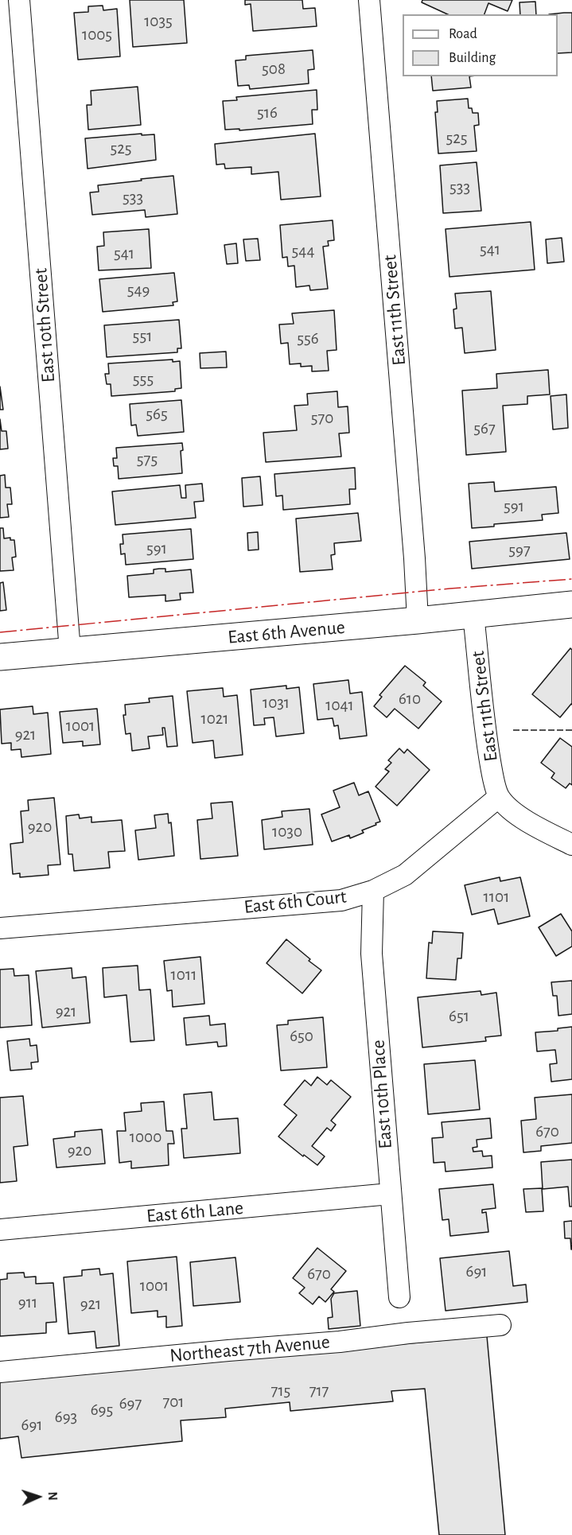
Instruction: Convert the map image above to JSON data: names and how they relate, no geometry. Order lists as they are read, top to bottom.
{
  "streets": {
    "street": [
      "East 11th Street",
      "East 10th Street",
      "East 6th Avenue",
      "East 6th Court",
      "East 10th Place",
      "East 6th Lane",
      "Northeast 7th Avenue"
    ]
  },
  "crossings": [
    ["East 11th Street", "East 6th Avenue"],
    ["East 11th Street", "East 6th Court"],
    ["East 10th Street", "East 6th Avenue"],
    ["East 6th Court", "East 10th Place"],
    ["East 10th Place", "East 6th Lane"]
  ],
  "house_numbers": [
    "1035",
    "1005",
    "508",
    "516",
    "525",
    "525",
    "533",
    "533",
    "541",
    "544",
    "541",
    "549",
    "551",
    "556",
    "555",
    "565",
    "570",
    "567",
    "575",
    "591",
    "591",
    "597",
    "610",
    "1031",
    "1041",
    "1021",
    "1001",
    "921",
    "920",
    "1030",
    "1101",
    "1011",
    "921",
    "651",
    "650",
    "670",
    "1000",
    "920",
    "691",
    "670",
    "1001",
    "911",
    "921",
    "715",
    "717",
    "701",
    "697",
    "695",
    "693",
    "691"
  ],
  "legend": ["Road", "Building"],
  "north": "right"
}
